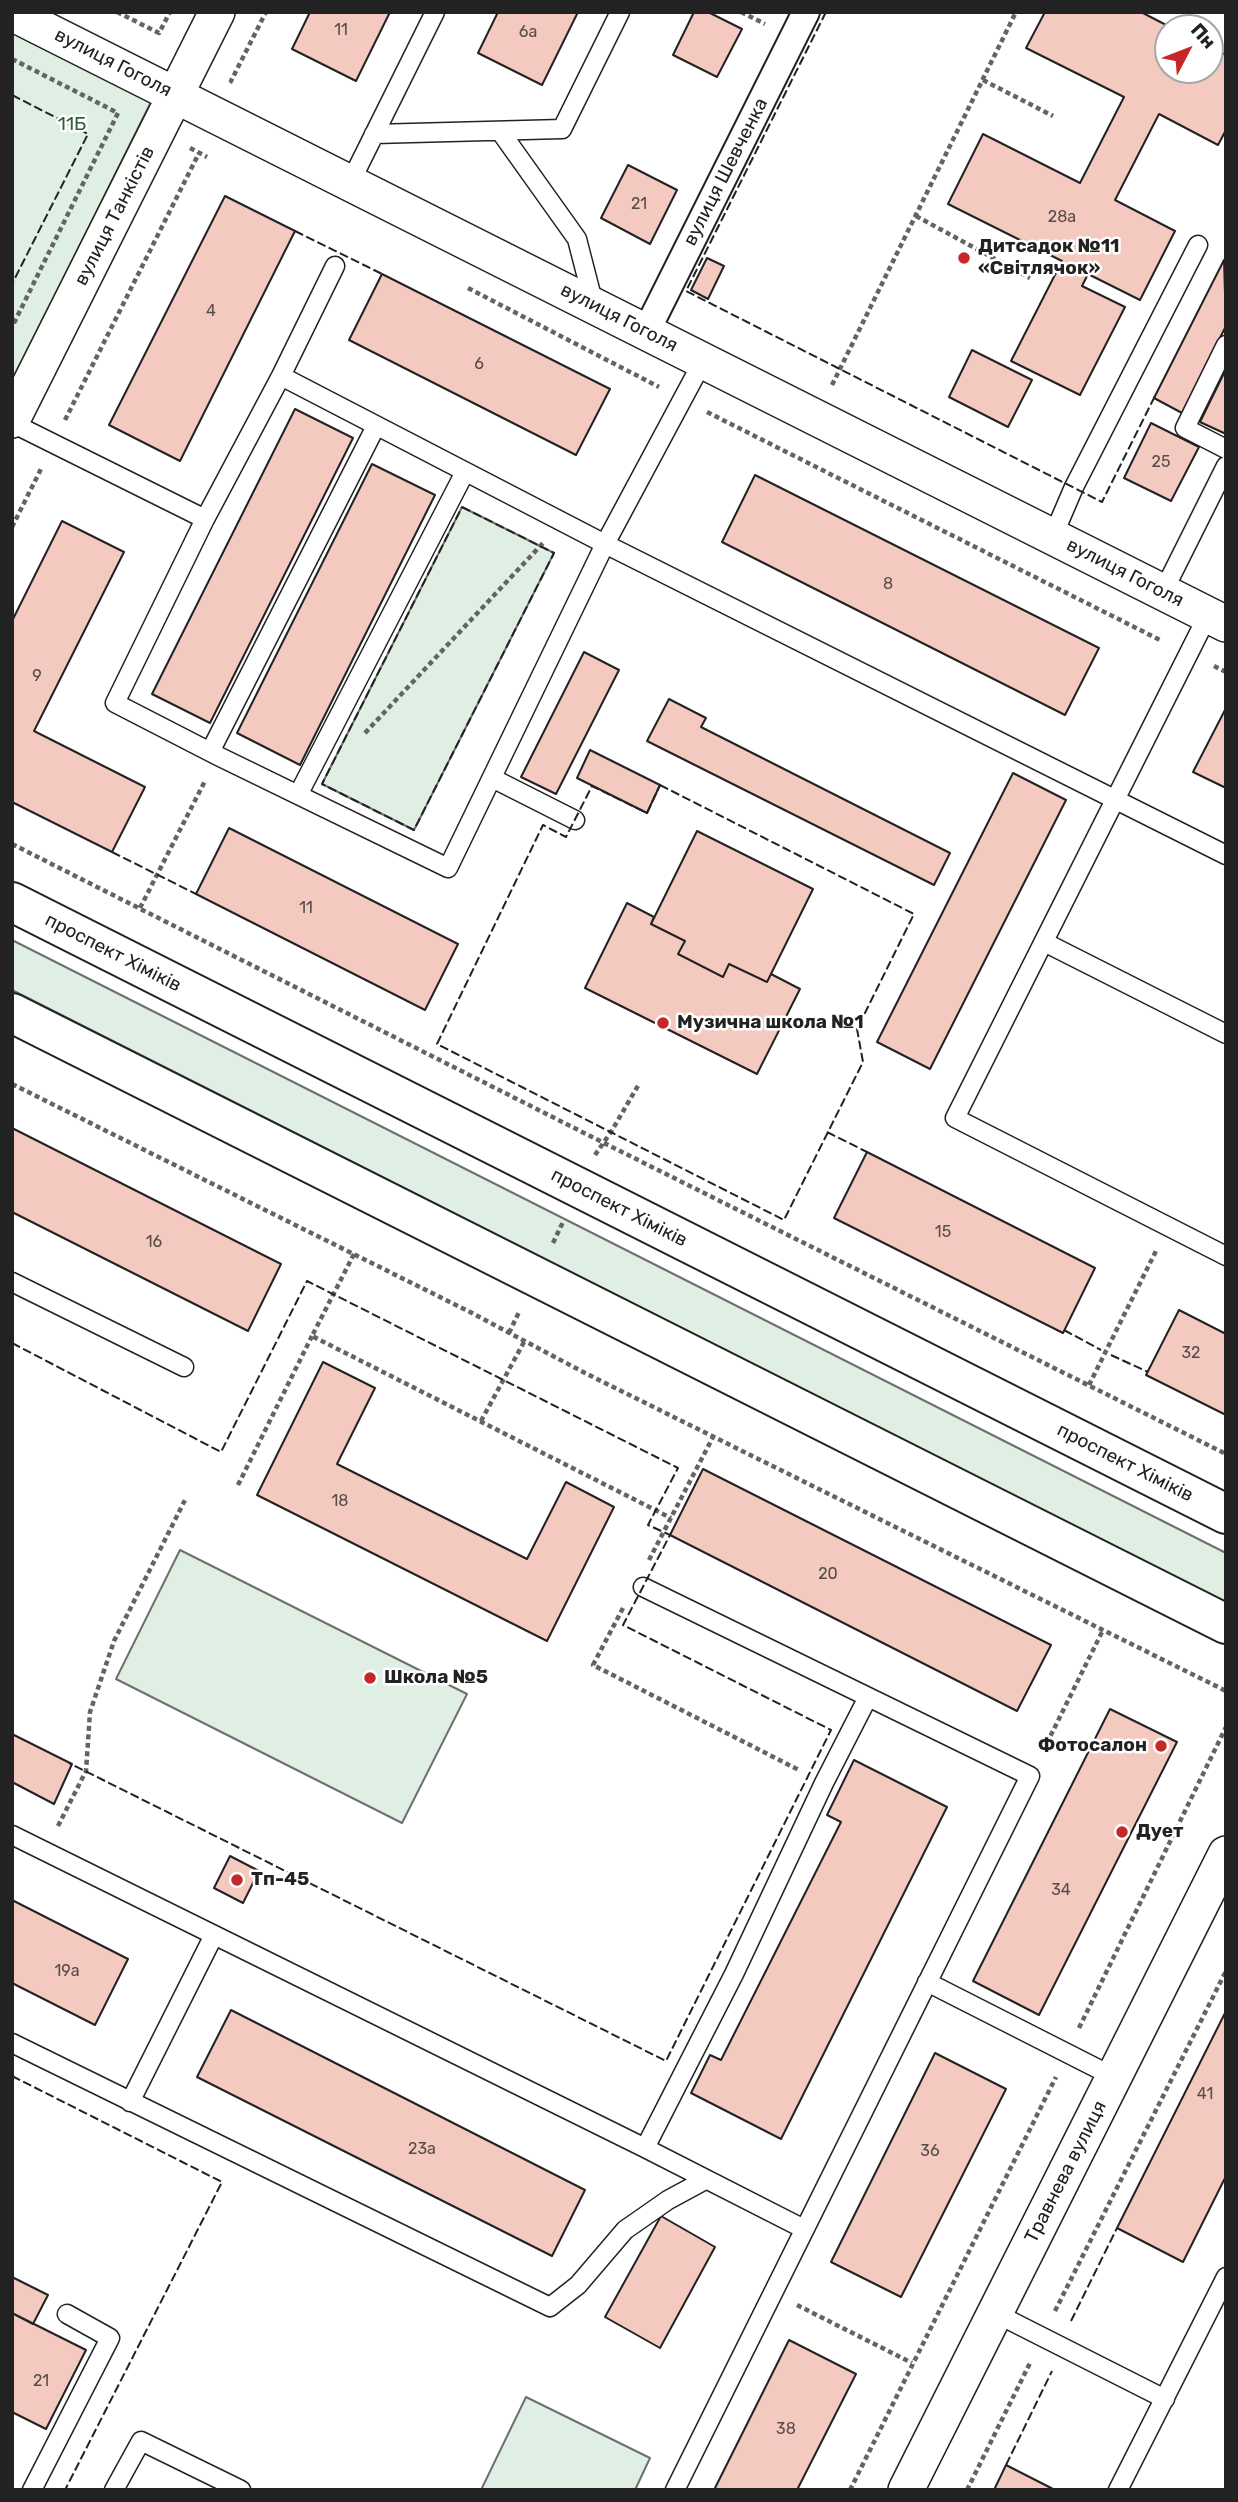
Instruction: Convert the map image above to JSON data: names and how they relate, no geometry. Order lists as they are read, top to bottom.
{
  "streets": {
    "main road": ["проспект Хіміків"],
    "street": [
      "вулиця Гоголя",
      "вулиця Шевченка",
      "вулиця Танкістів",
      "Травнева вулиця"
    ]
  },
  "crossings": [
    ["вулиця Гоголя", "вулиця Шевченка"],
    ["вулиця Гоголя", "вулиця Танкістів"]
  ],
  "parks": ["11Б"],
  "places": [
    "Дитсадок №11 «Світлячок»",
    "Музична школа №1",
    "Школа №5",
    "Фотосалон",
    "Дует",
    "Тп-45"
  ],
  "house_numbers": [
    "11",
    "6а",
    "21",
    "28а",
    "4",
    "6",
    "25",
    "8",
    "9",
    "11",
    "15",
    "16",
    "32",
    "18",
    "20",
    "34",
    "19а",
    "41",
    "23а",
    "36",
    "21",
    "38"
  ],
  "north": "top right"
}
